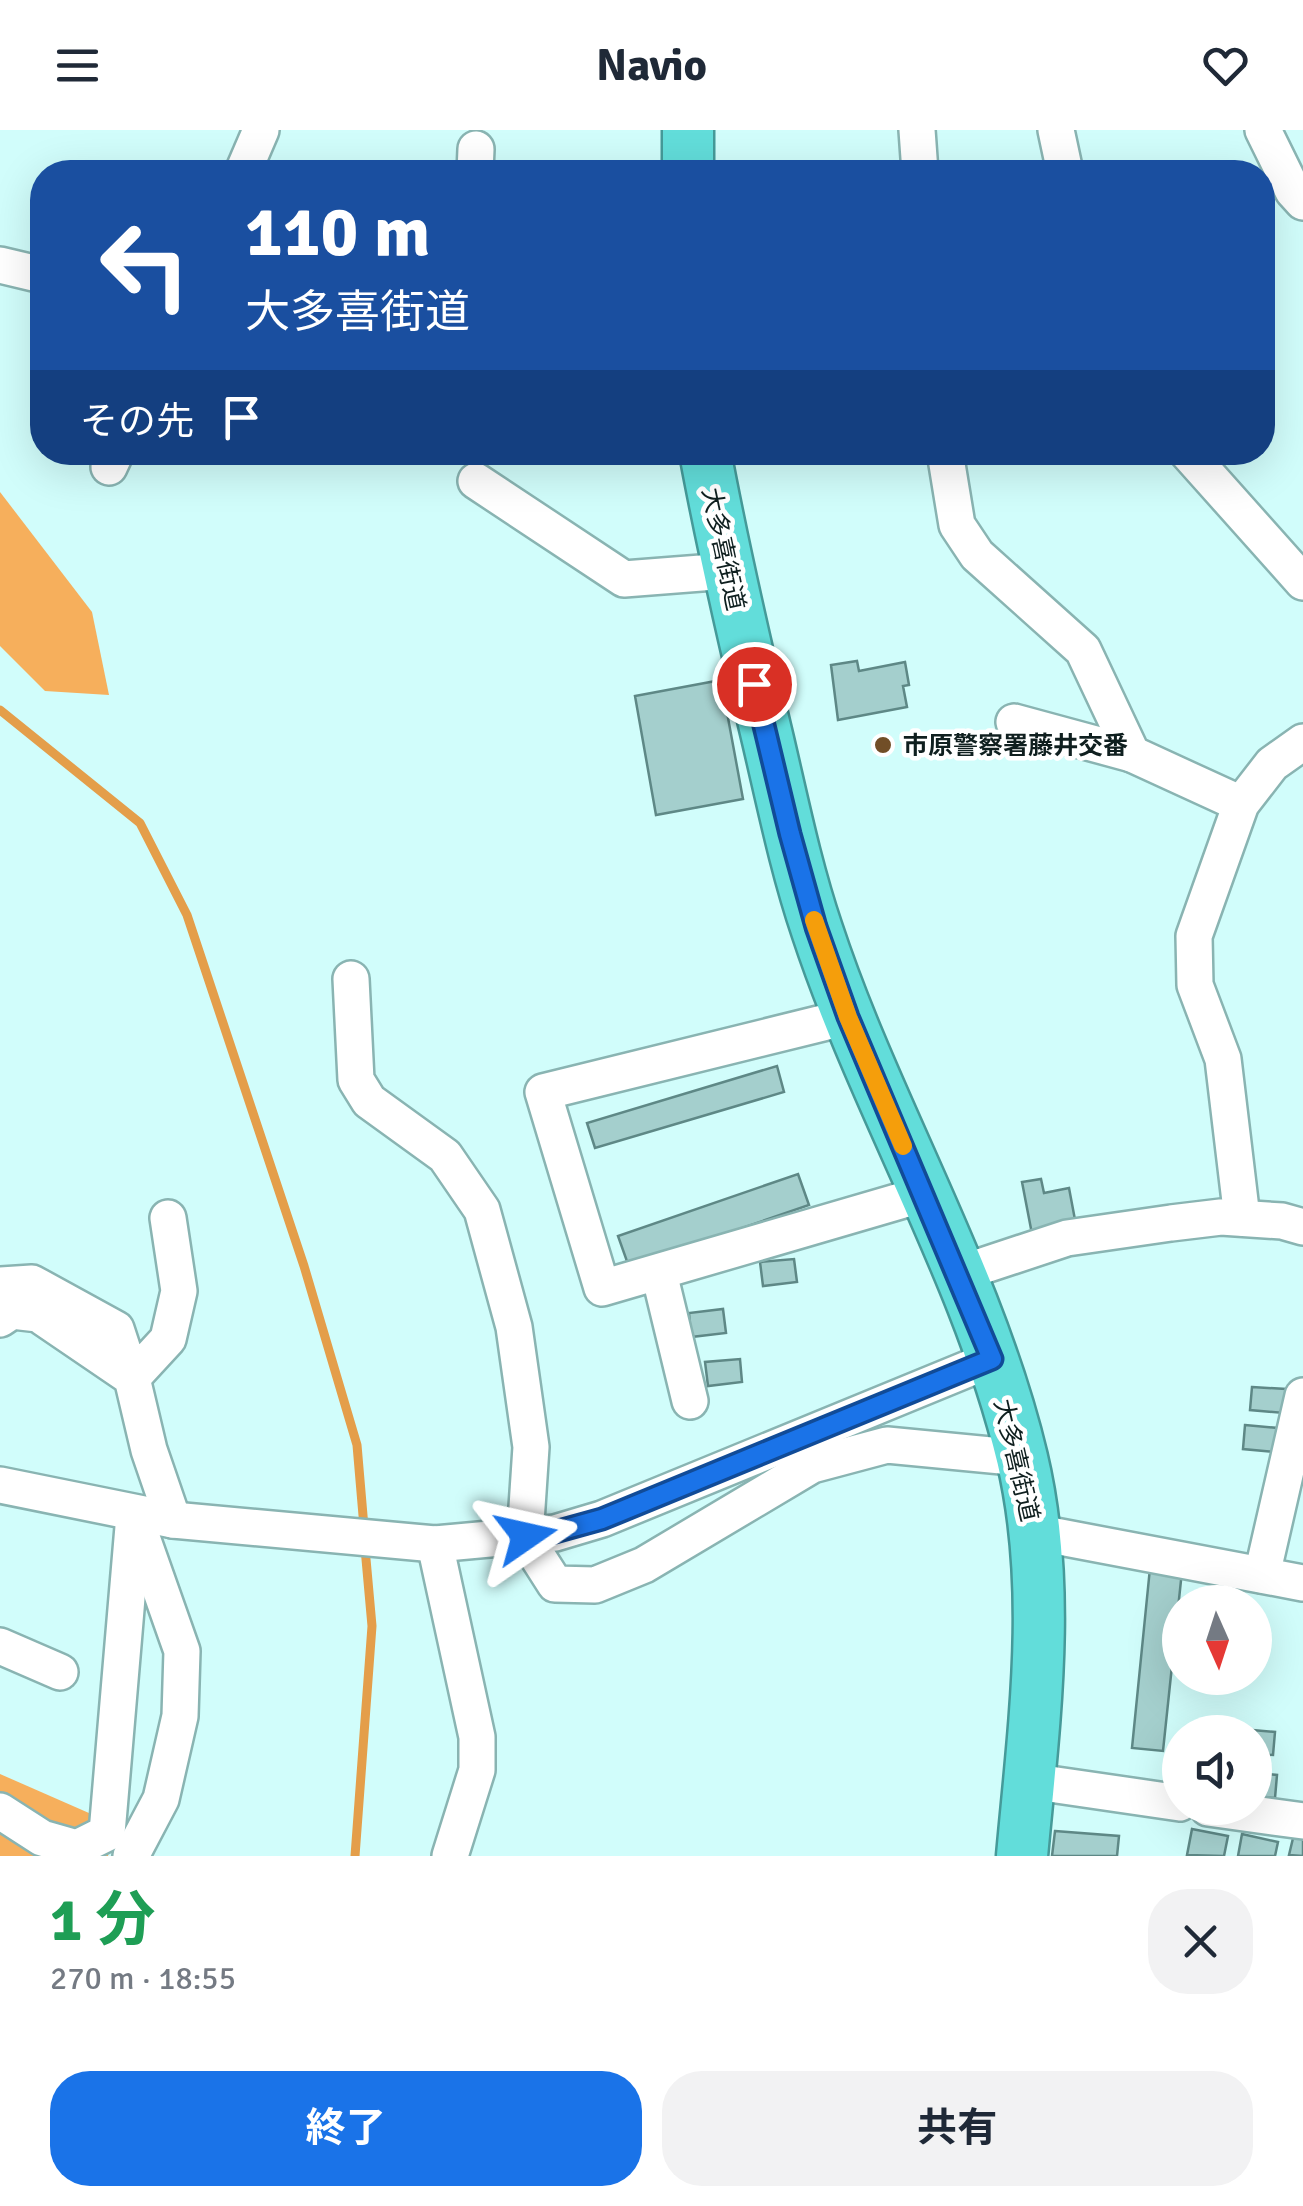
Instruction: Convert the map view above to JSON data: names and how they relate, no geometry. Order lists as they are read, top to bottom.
{
  "streets": {
    "highway": ["大多喜街道"]
  },
  "places": ["市原警察署藤井交番"],
  "north": "bottom",
  "page": {
    "header": "Navio",
    "turn": ["110 m", "大多喜街道"],
    "then": "その先",
    "heading": ["1 分", "270 m · 18:55"],
    "buttons": ["終了", "共有"]
  }
}
